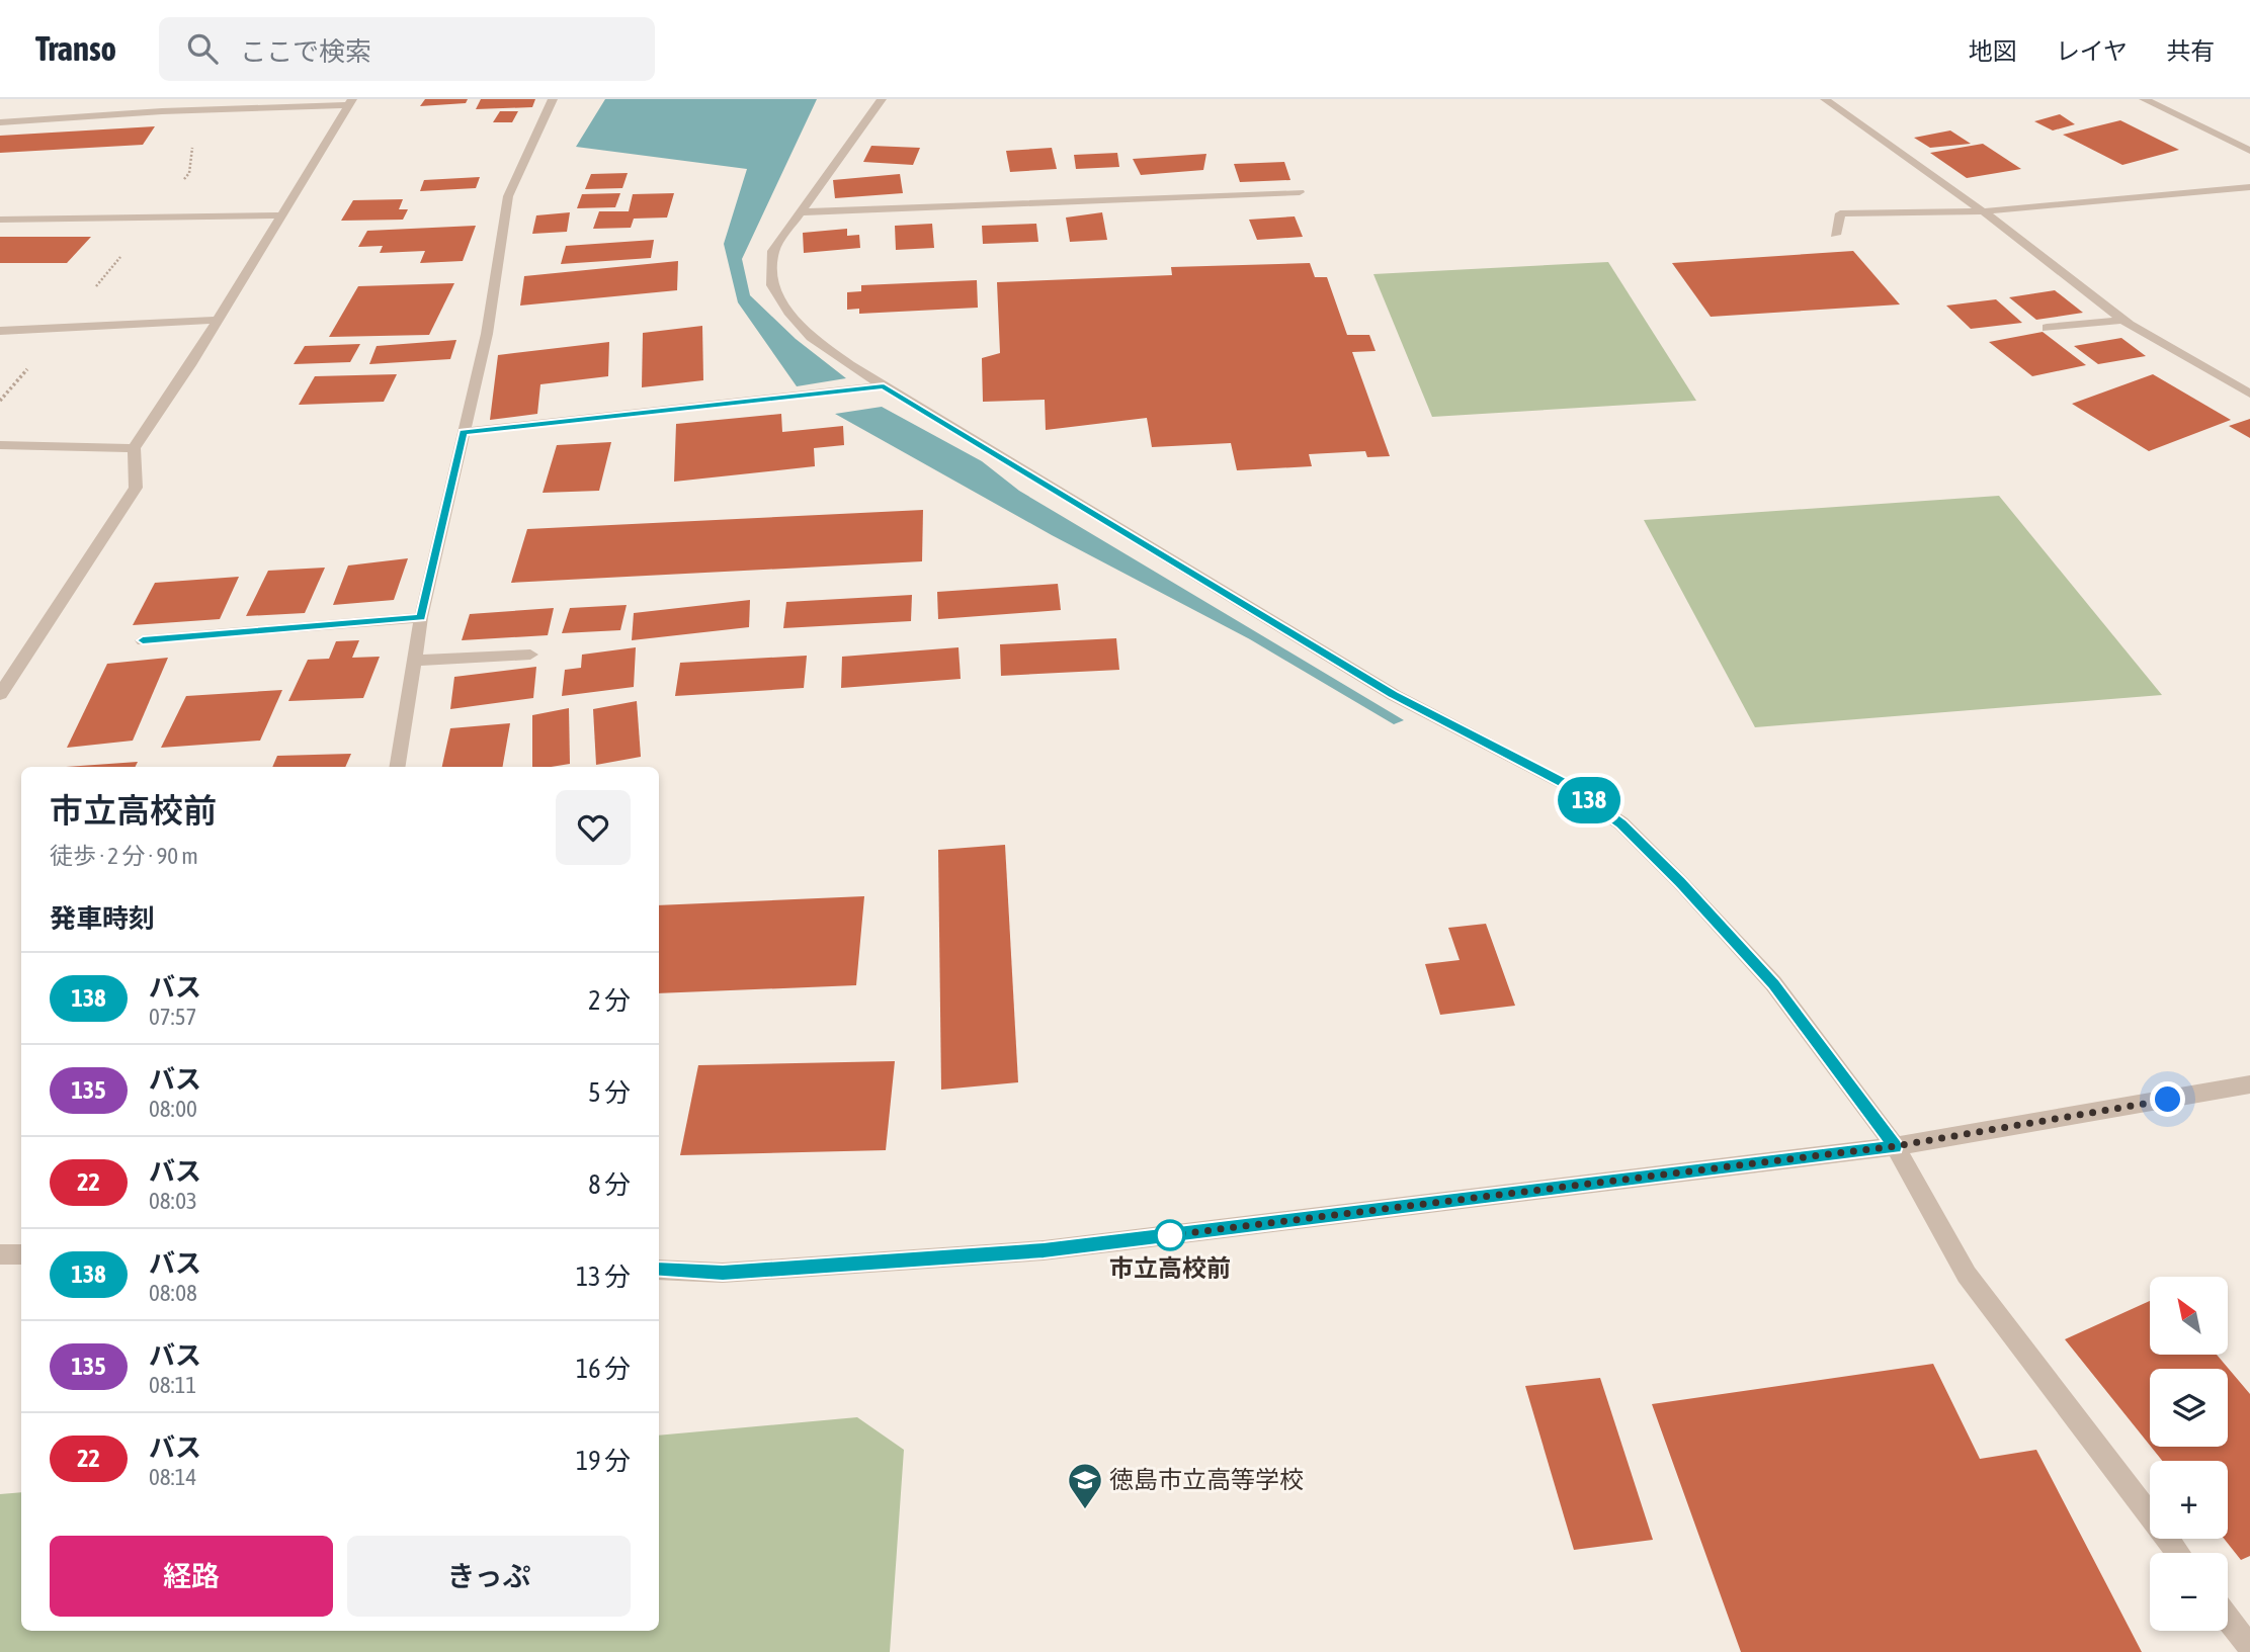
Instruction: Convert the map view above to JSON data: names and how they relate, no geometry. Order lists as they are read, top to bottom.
{
  "places": {
    "other": ["市立高校前"],
    "school or university": ["徳島市立高等学校"]
  },
  "lines": ["bus line 138"],
  "north": "top left",
  "page": {
    "header": "Transo",
    "search": "ここで検索",
    "nav": ["地図", "レイヤ", "共有"],
    "on_map": "138",
    "heading": [
      ["市立高校前", "徒歩 · 2 分 · 90 m"],
      "発車時刻"
    ],
    "list": [
      {
        "mark": "138",
        "name": "バス",
        "note": "07:57",
        "value": "2 分"
      },
      {
        "mark": "135",
        "name": "バス",
        "note": "08:00",
        "value": "5 分"
      },
      {
        "mark": "22",
        "name": "バス",
        "note": "08:03",
        "value": "8 分"
      },
      {
        "mark": "138",
        "name": "バス",
        "note": "08:08",
        "value": "13 分"
      },
      {
        "mark": "135",
        "name": "バス",
        "note": "08:11",
        "value": "16 分"
      },
      {
        "mark": "22",
        "name": "バス",
        "note": "08:14",
        "value": "19 分"
      }
    ],
    "map_buttons": ["+", "−"],
    "buttons": ["経路", "きっぷ"]
  }
}
